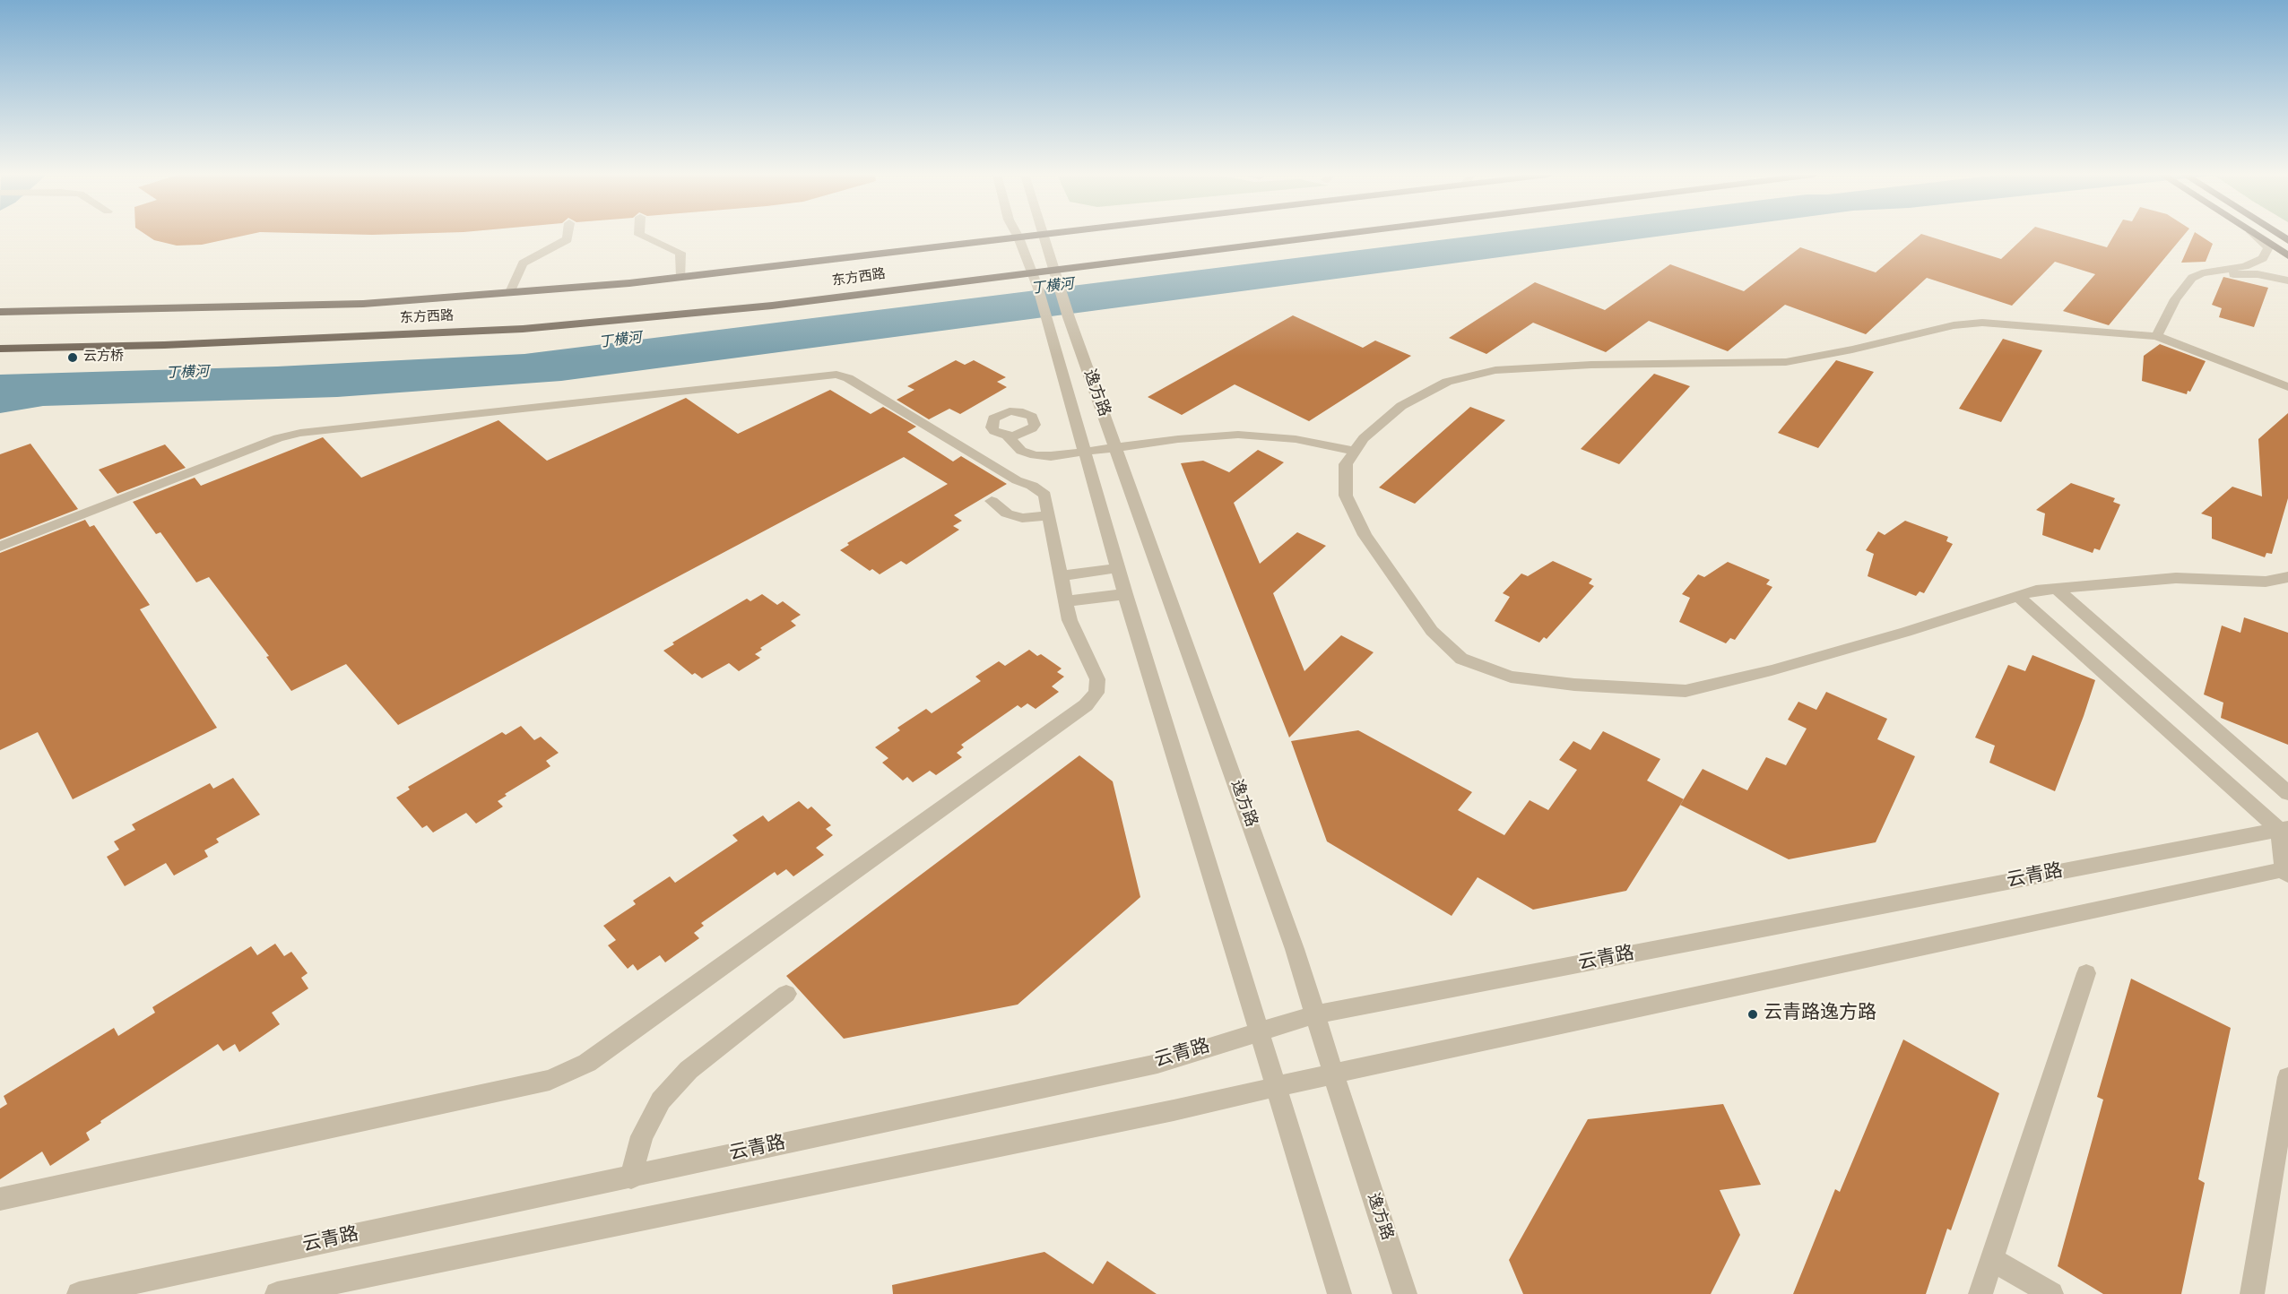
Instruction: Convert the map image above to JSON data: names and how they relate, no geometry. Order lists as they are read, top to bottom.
{
  "streets": {
    "main road": ["东方西路"],
    "street": ["逸方路", "云青路"]
  },
  "crossings": [
    ["东方西路", "逸方路"],
    ["逸方路", "云青路"]
  ],
  "water": ["丁横河"],
  "places": ["云方桥", "云青路逸方路"]
}
